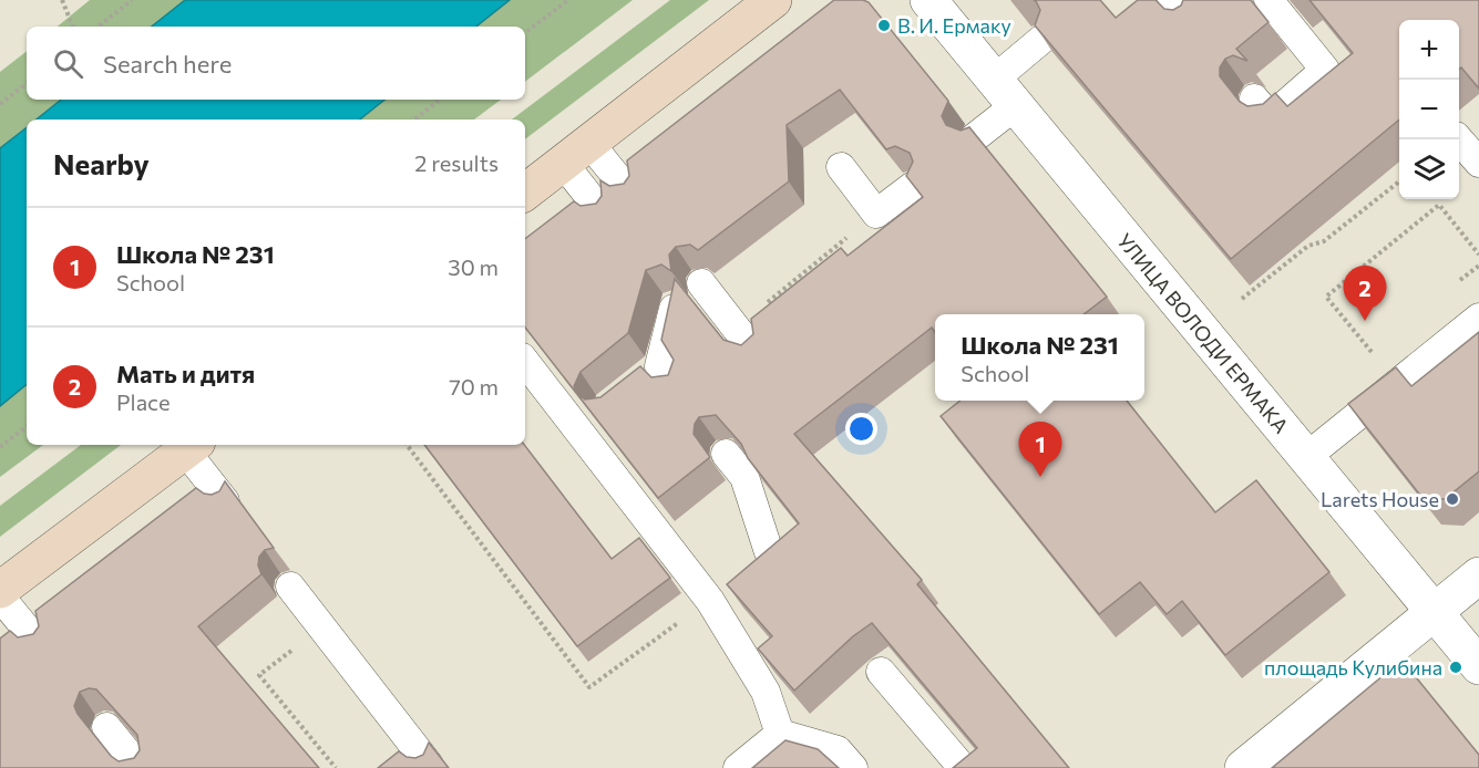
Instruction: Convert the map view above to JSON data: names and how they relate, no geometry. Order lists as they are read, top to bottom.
{
  "streets": {
    "street": ["УЛИЦА ВОЛОДИ ЕРМАКА"]
  },
  "places": ["В. И. Ермаку", "Larets House", "площадь Кулибина"],
  "page": {
    "map_buttons": ["+", "−"],
    "search": "Search here",
    "heading": ["Nearby", "2 results"],
    "list": [
      {
        "mark": "1",
        "name": "Школа № 231",
        "note": "School",
        "value": "30 m"
      },
      {
        "mark": "2",
        "name": "Мать и дитя",
        "note": "Place",
        "value": "70 m"
      }
    ],
    "pins": ["2", "1"],
    "popup": ["Школа № 231", "School"]
  }
}
